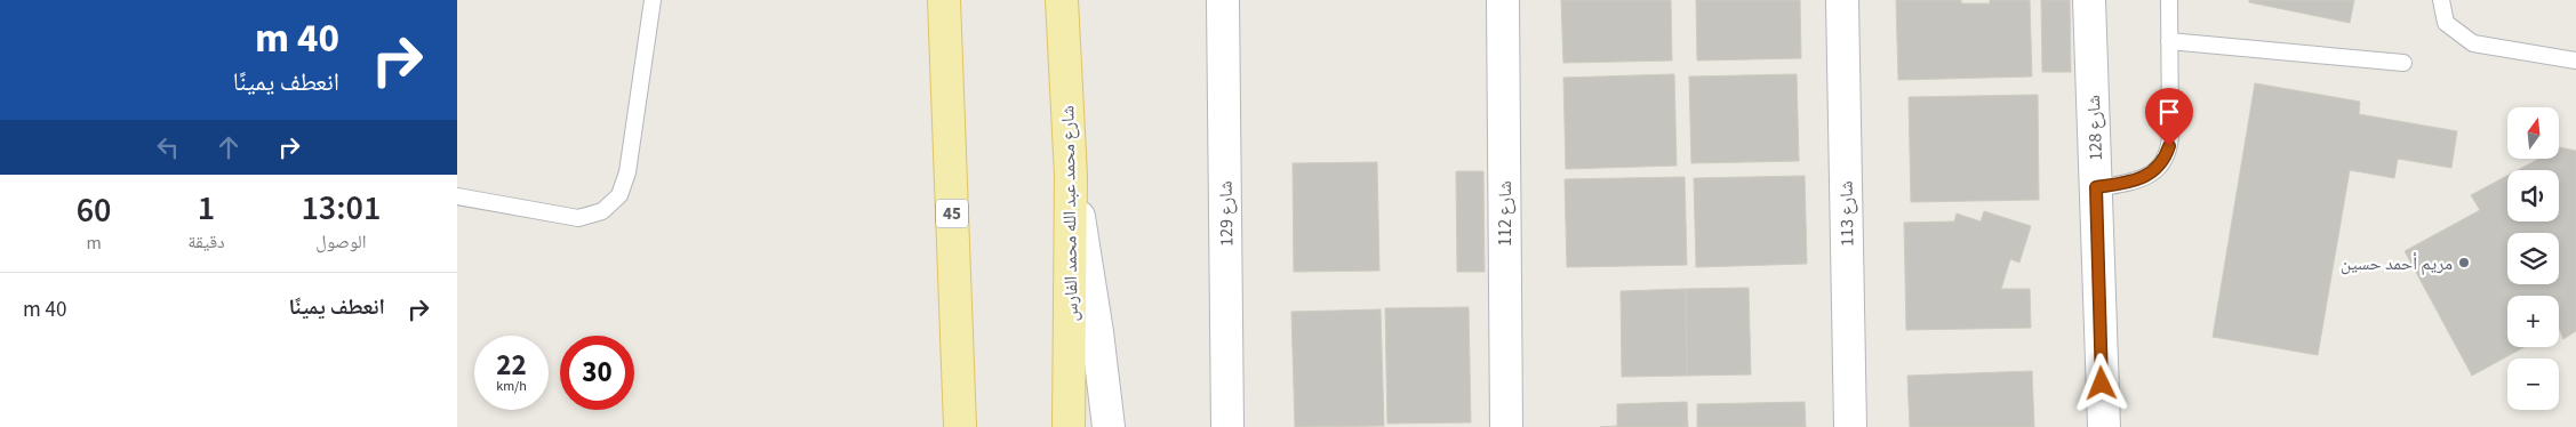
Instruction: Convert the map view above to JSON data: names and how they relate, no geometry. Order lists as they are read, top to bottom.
{
  "streets": {
    "main road": ["45", "شارع محمد عبد الله محمد الفارس"],
    "street": [
      "شارع 128",
      "شارع 129",
      "شارع 112",
      "شارع 113"
    ]
  },
  "places": ["مريم أحمد حسين"],
  "north": "top",
  "page": {
    "turn": ["40 m", "انعطف يمينًا"],
    "map_buttons": ["+", "−"],
    "eta": [
      "13:01",
      "الوصول",
      "1",
      "دقيقة",
      "60",
      "m"
    ],
    "list": [
      {
        "name": "انعطف يمينًا",
        "value": "40 m"
      }
    ],
    "speed": "22 km/h",
    "limit": "30"
  }
}
